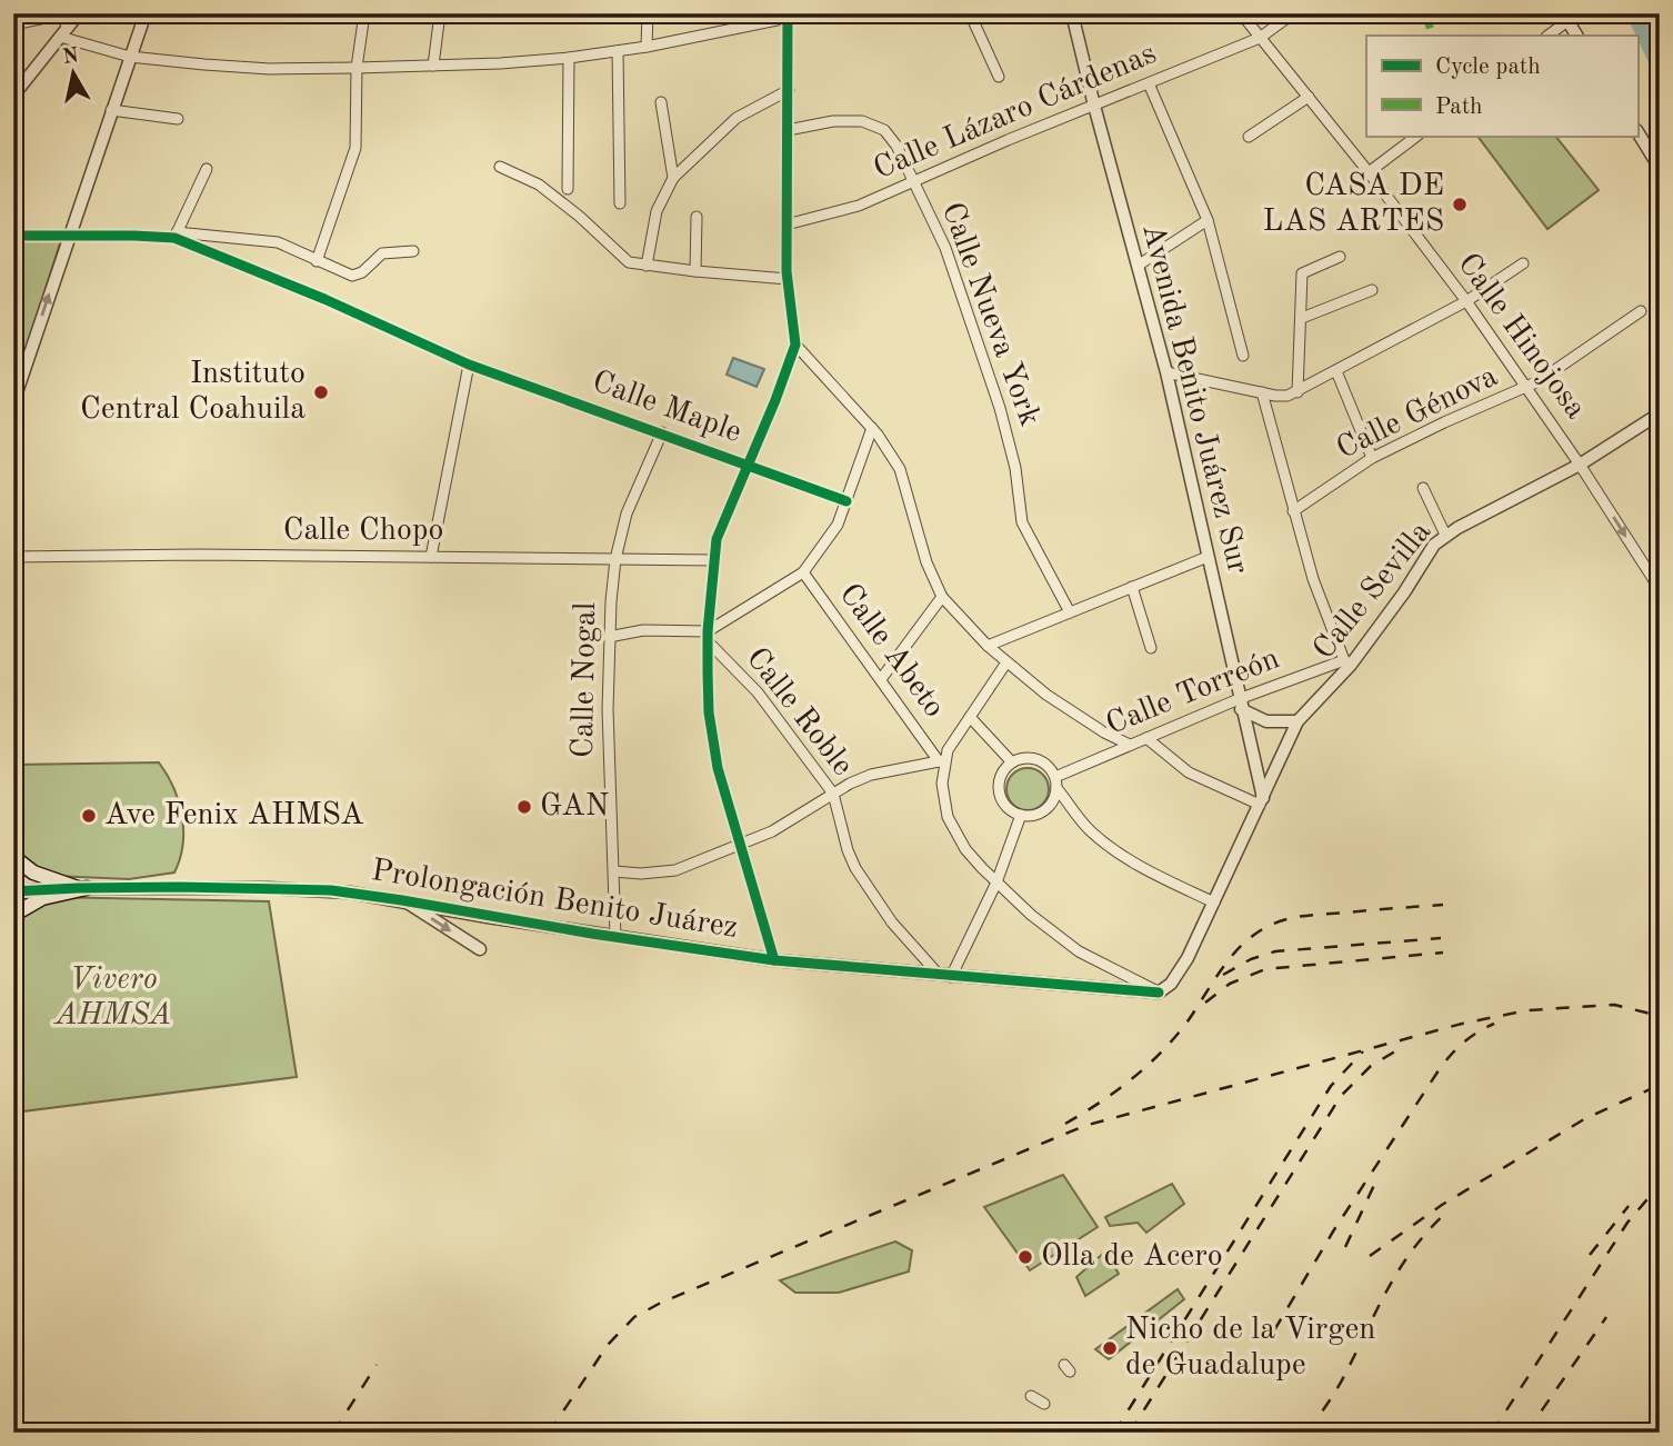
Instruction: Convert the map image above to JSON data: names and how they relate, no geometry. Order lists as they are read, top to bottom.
{
  "streets": {
    "street": [
      "Calle Lázaro Cárdenas",
      "Calle Nueva York",
      "Calle Hinojosa",
      "Avenida Benito Juárez Sur",
      "Calle Maple",
      "Calle Génova",
      "Calle Chopo",
      "Calle Sevilla",
      "Calle Abeto",
      "Calle Nogal",
      "Calle Torreón",
      "Calle Roble",
      "Prolongación Benito Juárez"
    ]
  },
  "crossings": [
    ["Calle Lázaro Cárdenas", "Calle Nueva York"],
    ["Calle Lázaro Cárdenas", "Calle Hinojosa"],
    ["Calle Lázaro Cárdenas", "Avenida Benito Juárez Sur"],
    ["Calle Hinojosa", "Calle Génova"],
    ["Calle Hinojosa", "Calle Sevilla"],
    ["Avenida Benito Juárez Sur", "Calle Sevilla"],
    ["Avenida Benito Juárez Sur", "Calle Torreón"],
    ["Calle Maple", "Calle Nogal"],
    ["Calle Chopo", "Calle Nogal"],
    ["Calle Sevilla", "Calle Torreón"],
    ["Calle Nogal", "Prolongación Benito Juárez"],
    ["Calle Roble", "Prolongación Benito Juárez"]
  ],
  "parks": ["Vivero AHMSA"],
  "places": [
    "CASA DE LAS ARTES",
    "Instituto Central Coahuila",
    "GAN",
    "Ave Fenix AHMSA",
    "Olla de Acero",
    "Nicho de la Virgen de Guadalupe"
  ],
  "legend": ["Cycle path", "Path"],
  "north": "top"
}
